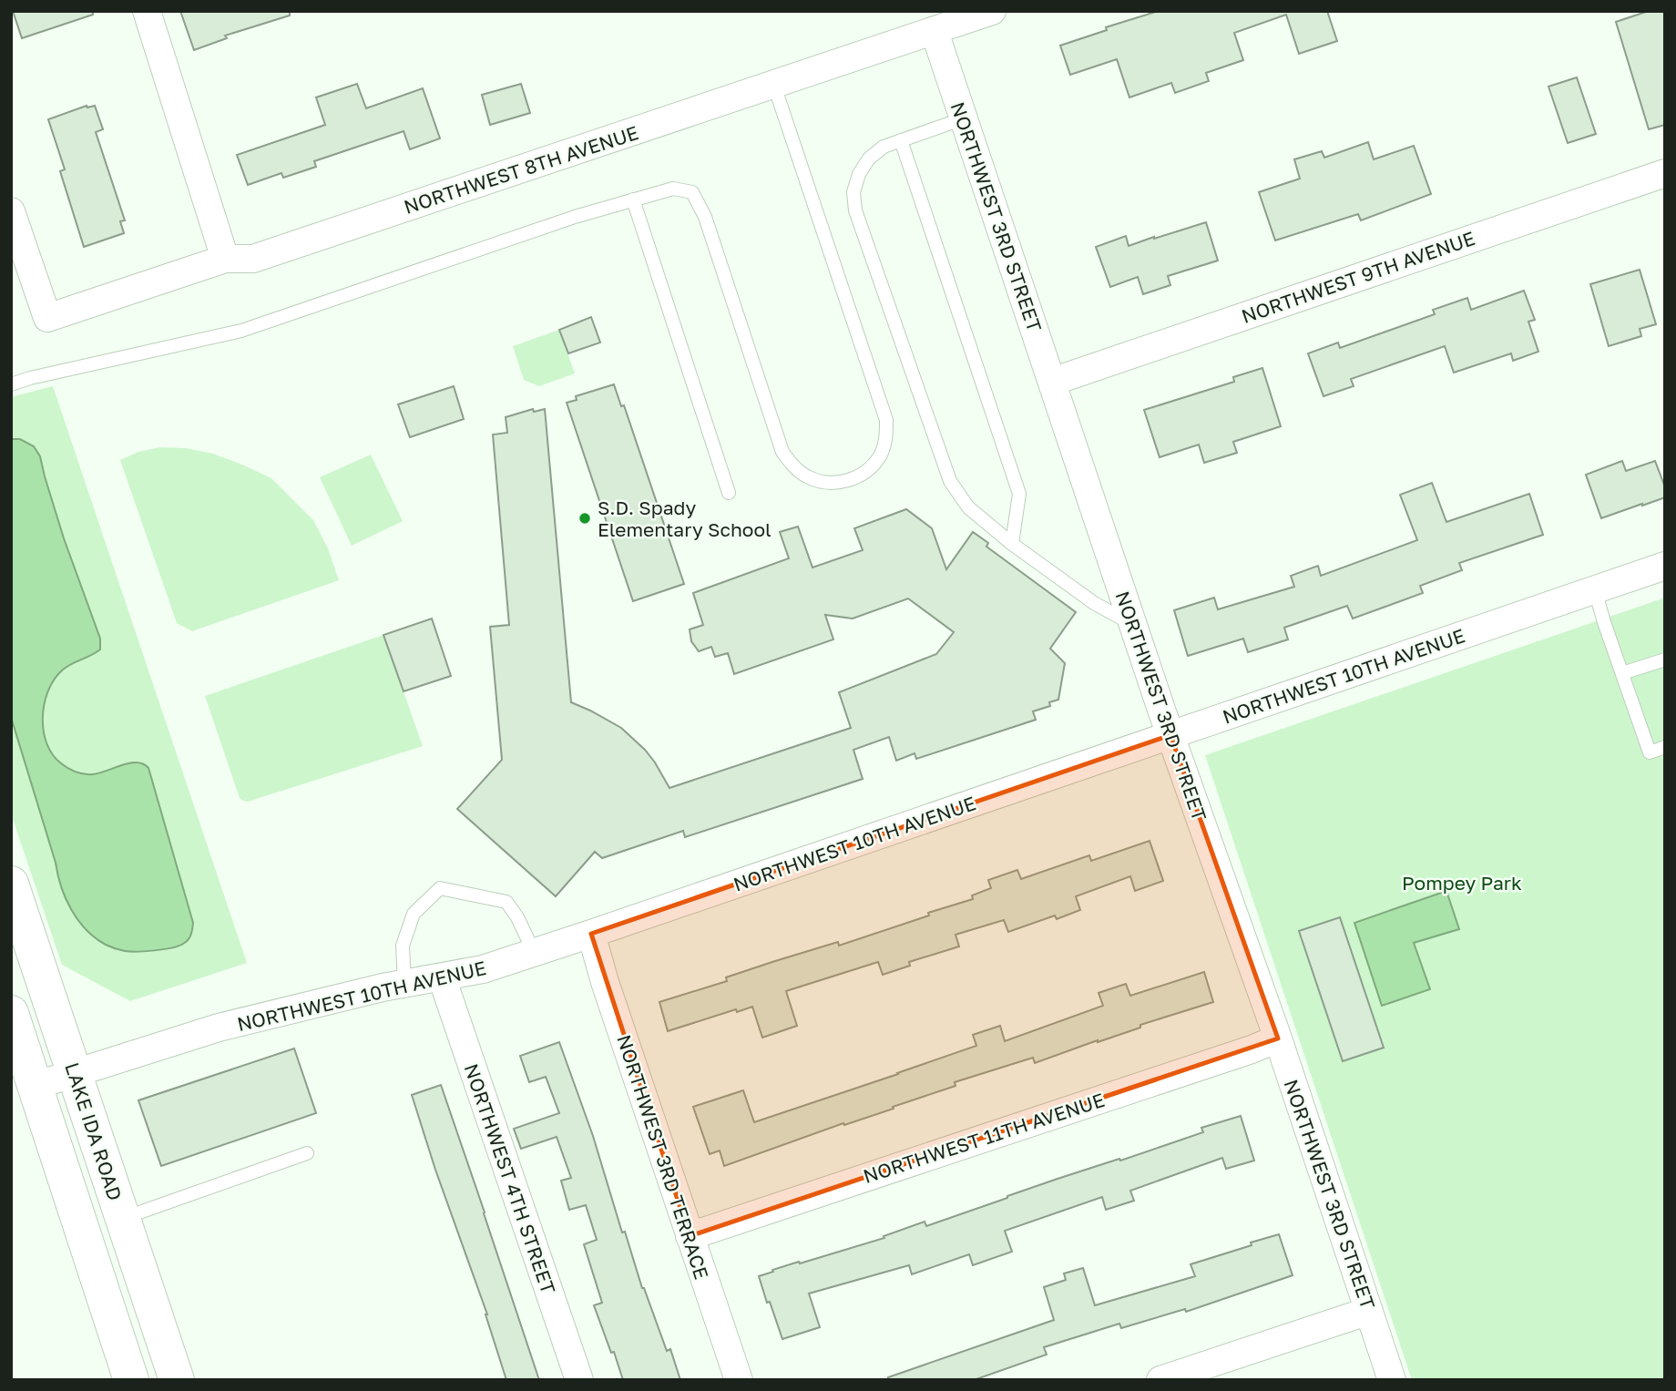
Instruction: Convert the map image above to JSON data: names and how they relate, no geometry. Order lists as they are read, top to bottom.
{
  "streets": {
    "street": [
      "NORTHWEST 8TH AVENUE",
      "NORTHWEST 3RD STREET",
      "NORTHWEST 9TH AVENUE",
      "NORTHWEST 10TH AVENUE",
      "LAKE IDA ROAD",
      "NORTHWEST 11TH AVENUE",
      "NORTHWEST 3RD TERRACE",
      "NORTHWEST 4TH STREET"
    ]
  },
  "crossings": [
    ["NORTHWEST 8TH AVENUE", "NORTHWEST 3RD STREET"],
    ["NORTHWEST 3RD STREET", "NORTHWEST 9TH AVENUE"],
    ["NORTHWEST 3RD STREET", "NORTHWEST 10TH AVENUE"],
    ["NORTHWEST 3RD STREET", "NORTHWEST 11TH AVENUE"],
    ["NORTHWEST 10TH AVENUE", "LAKE IDA ROAD"],
    ["NORTHWEST 10TH AVENUE", "NORTHWEST 3RD TERRACE"],
    ["NORTHWEST 10TH AVENUE", "NORTHWEST 4TH STREET"],
    ["NORTHWEST 11TH AVENUE", "NORTHWEST 3RD TERRACE"]
  ],
  "parks": ["Pompey Park"],
  "places": ["S.D. Spady Elementary School"]
}
